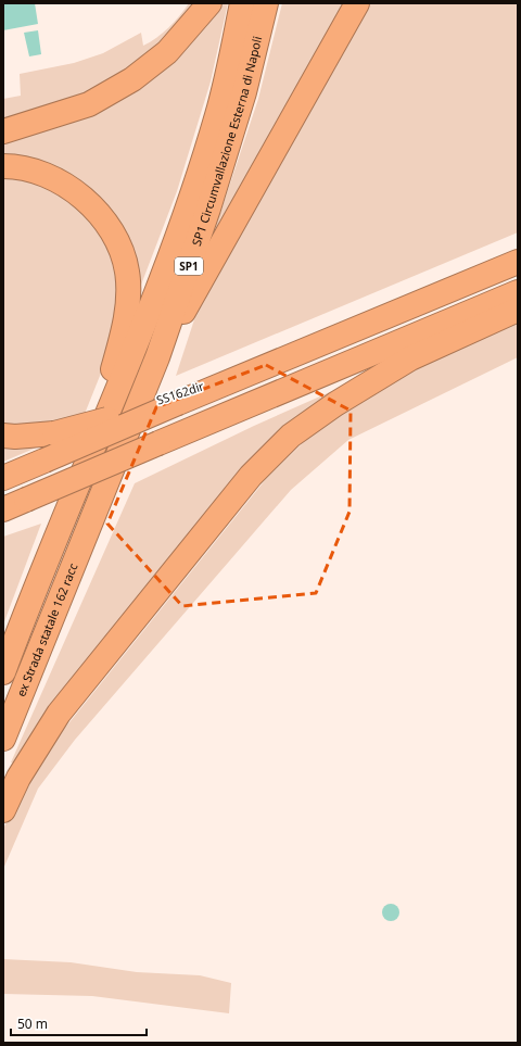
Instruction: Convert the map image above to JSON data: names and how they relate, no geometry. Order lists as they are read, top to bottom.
{
  "streets": {
    "highway": [
      "SP1 Circumvallazione Esterna di Napoli",
      "SP1",
      "SS162dir",
      "ex Strada statale 162 racc"
    ]
  },
  "crossings": [
    ["SP1 Circumvallazione Esterna di Napoli", "ex Strada statale 162 racc"]
  ],
  "scale_bar": "50 m"
}
